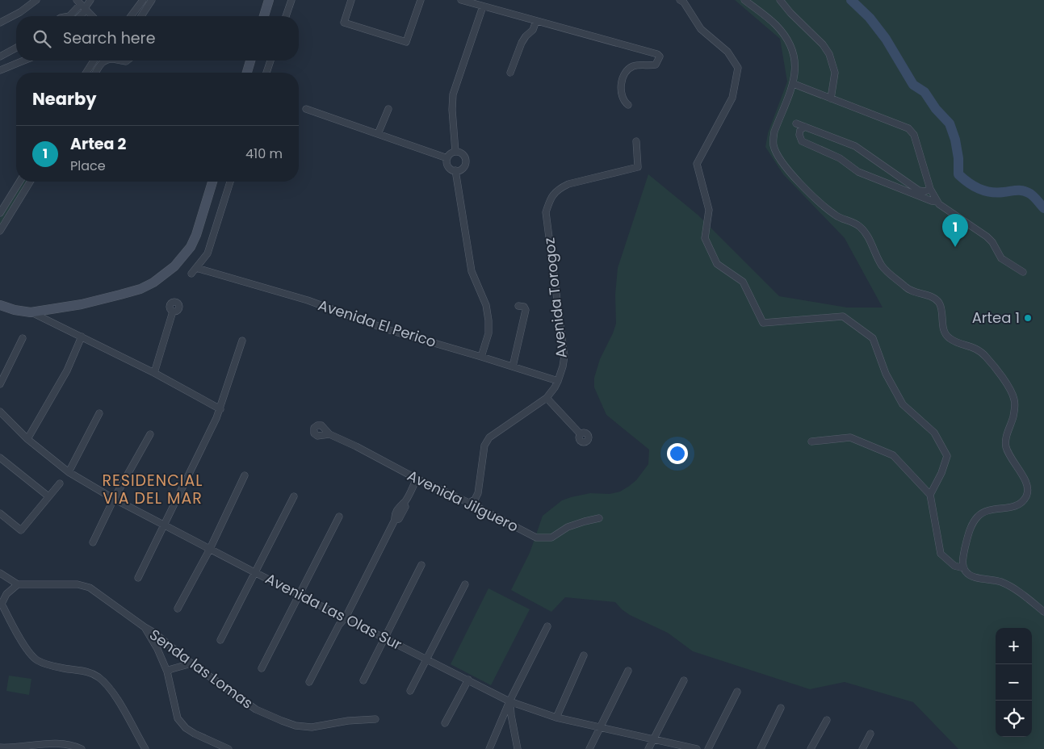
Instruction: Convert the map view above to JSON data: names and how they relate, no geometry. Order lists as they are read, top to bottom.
{
  "streets": {
    "street": [
      "Avenida Torogoz",
      "Avenida El Perico",
      "Avenida Jilguero",
      "Avenida Las Olas Sur",
      "Senda las Lomas"
    ]
  },
  "crossings": [
    ["Avenida Torogoz", "Avenida El Perico"],
    ["Avenida Torogoz", "Avenida Jilguero"]
  ],
  "districts": ["RESIDENCIAL VIA DEL MAR"],
  "places": ["Artea 1"],
  "page": {
    "search": "Search here",
    "heading": "Nearby",
    "list": [
      {
        "mark": "1",
        "name": "Artea 2",
        "note": "Place",
        "value": "410 m"
      }
    ],
    "pins": "1",
    "map_buttons": ["+", "−"]
  }
}
